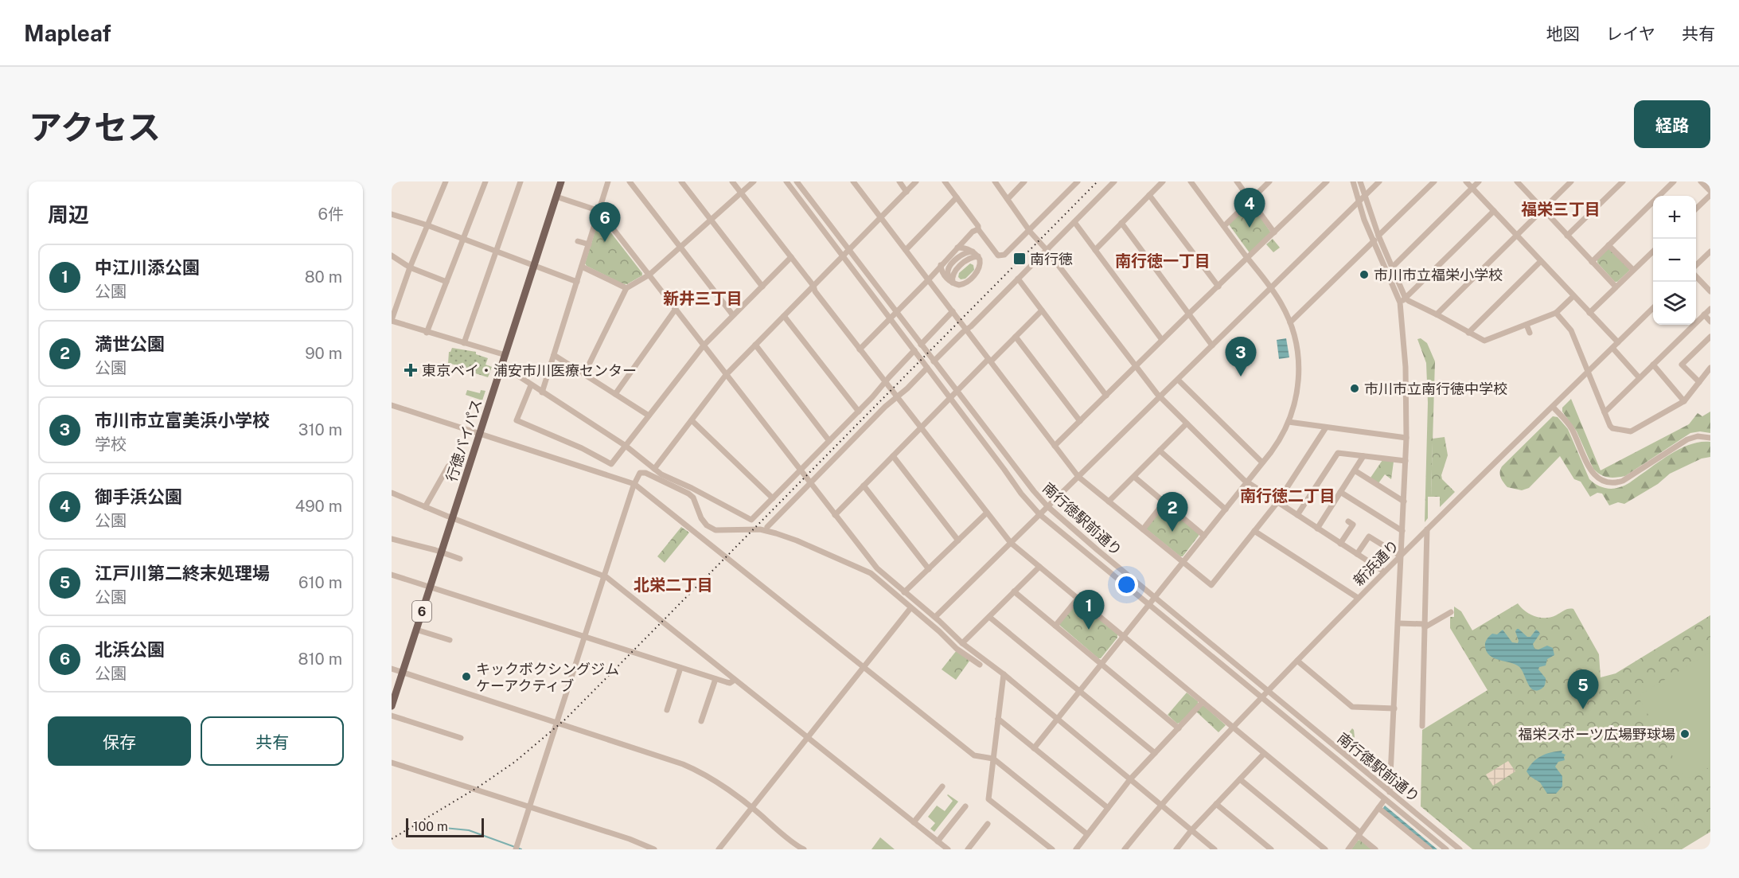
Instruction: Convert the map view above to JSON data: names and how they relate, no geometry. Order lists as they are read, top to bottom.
{
  "streets": {
    "main road": ["行徳バイパス", "6"],
    "street": ["南行徳駅前通り", "新浜通り"]
  },
  "crossings": [
    ["南行徳駅前通り", "新浜通り"]
  ],
  "districts": [
    "福栄三丁目",
    "南行徳一丁目",
    "新井三丁目",
    "南行徳二丁目",
    "北栄二丁目"
  ],
  "places": {
    "transit": ["南行徳"],
    "other": [
      "市川市立福栄小学校",
      "市川市立南行徳中学校",
      "キックボクシングジム ケーアクティブ",
      "福栄スポーツ広場野球場"
    ],
    "health": ["東京ベイ・浦安市川医療センター"]
  },
  "scale_bar": "100 m",
  "page": {
    "header": "Mapleaf",
    "nav": ["地図", "レイヤ", "共有"],
    "title": "アクセス",
    "buttons": [
      "経路",
      ["保存", "共有"]
    ],
    "heading": ["周辺", "6件"],
    "pins": [
      "4",
      "6",
      "3",
      "2",
      "1",
      "5"
    ],
    "map_buttons": ["+", "−"],
    "list": [
      {
        "mark": "1",
        "name": "中江川添公園",
        "note": "公園",
        "value": "80 m"
      },
      {
        "mark": "2",
        "name": "満世公園",
        "note": "公園",
        "value": "90 m"
      },
      {
        "mark": "3",
        "name": "市川市立富美浜小学校",
        "note": "学校",
        "value": "310 m"
      },
      {
        "mark": "4",
        "name": "御手浜公園",
        "note": "公園",
        "value": "490 m"
      },
      {
        "mark": "5",
        "name": "江戸川第二終末処理場",
        "note": "公園",
        "value": "610 m"
      },
      {
        "mark": "6",
        "name": "北浜公園",
        "note": "公園",
        "value": "810 m"
      }
    ],
    "scale": "100 m"
  }
}
